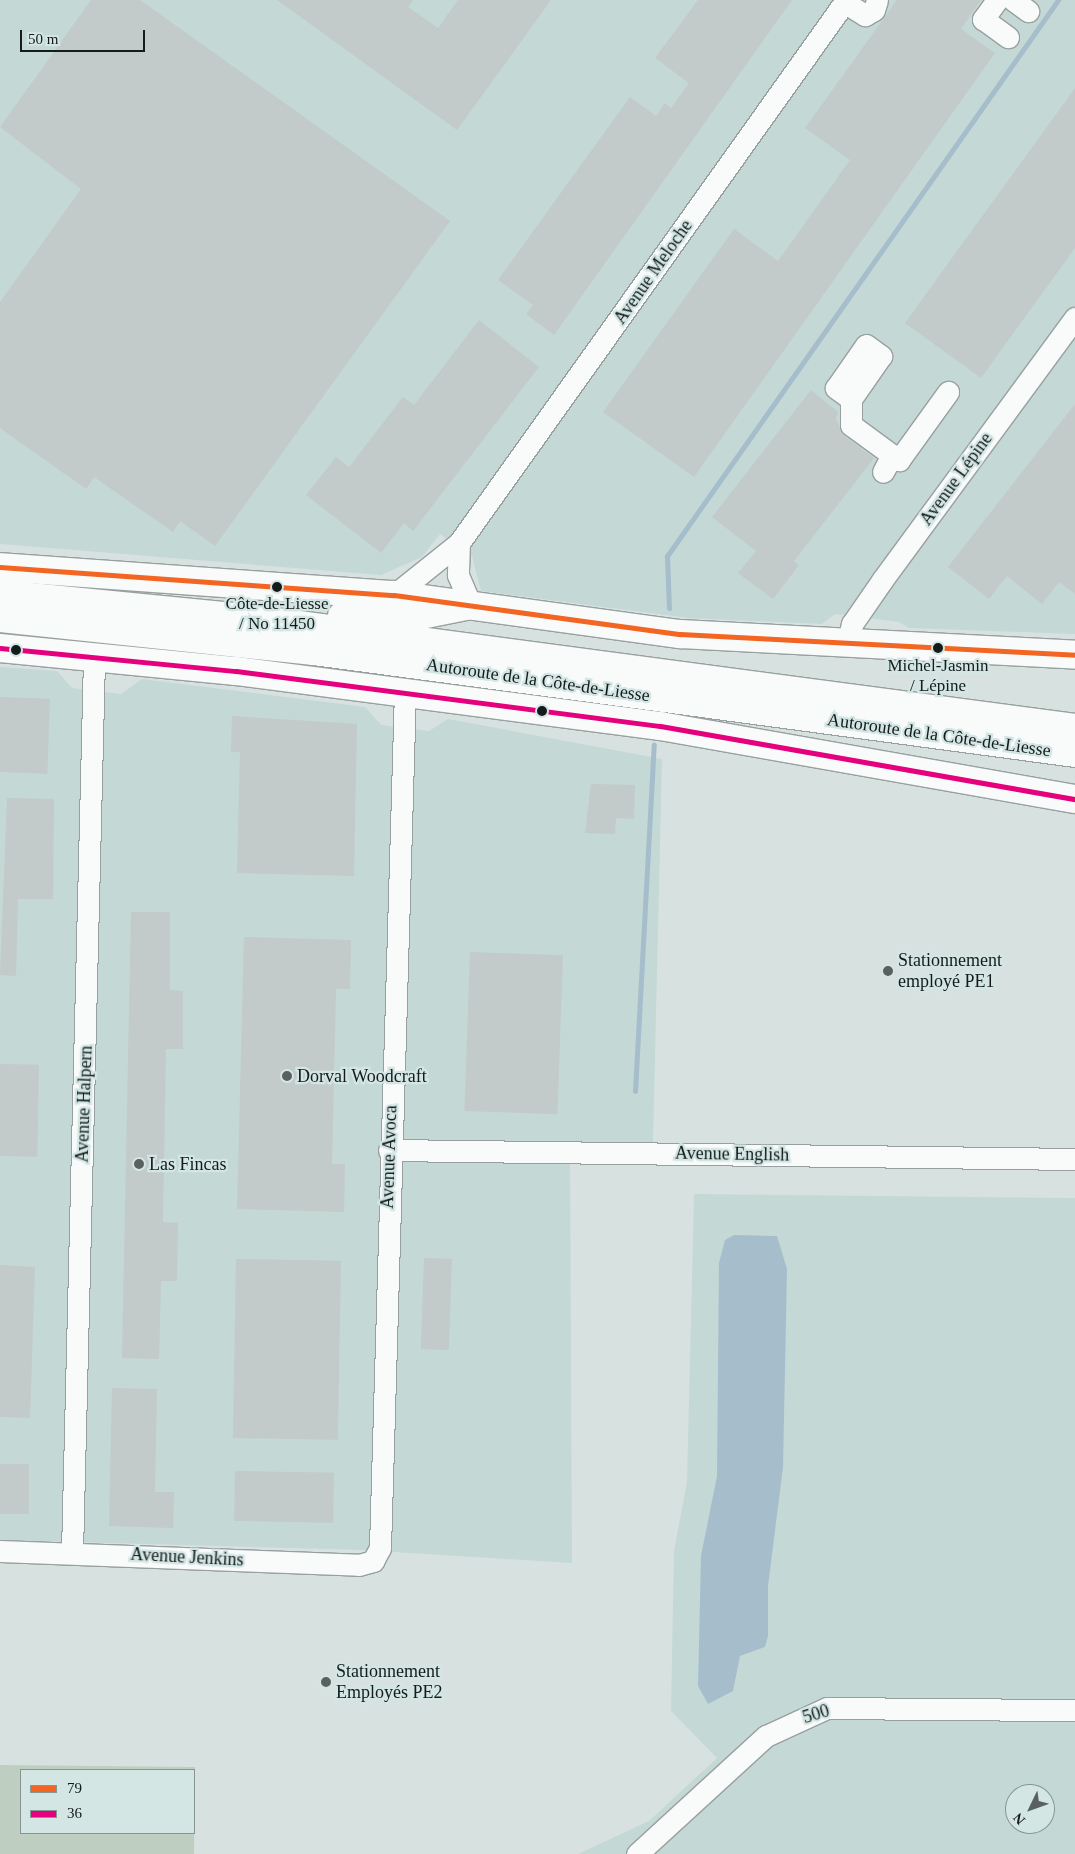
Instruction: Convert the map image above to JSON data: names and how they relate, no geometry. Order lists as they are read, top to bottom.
{
  "streets": {
    "main road": ["Autoroute de la Côte-de-Liesse"],
    "street": [
      "Avenue Meloche",
      "Avenue Lépine",
      "Avenue Halpern",
      "Avenue English",
      "Avenue Avoca",
      "Avenue Jenkins",
      "500"
    ]
  },
  "crossings": [
    ["Avenue Halpern", "Avenue Jenkins"],
    ["Avenue English", "Avenue Avoca"],
    ["Avenue Avoca", "Avenue Jenkins"]
  ],
  "places": [
    "Côte-de-Liesse / No 11450",
    "Michel-Jasmin / Lépine",
    "Stationnement employé PE1",
    "Dorval Woodcraft",
    "Las Fincas",
    "Stationnement Employés PE2"
  ],
  "lines": ["transit line 79", "transit line 36"],
  "legend": ["79", "36"],
  "scale_bar": "50 m",
  "north": "bottom left"
}
